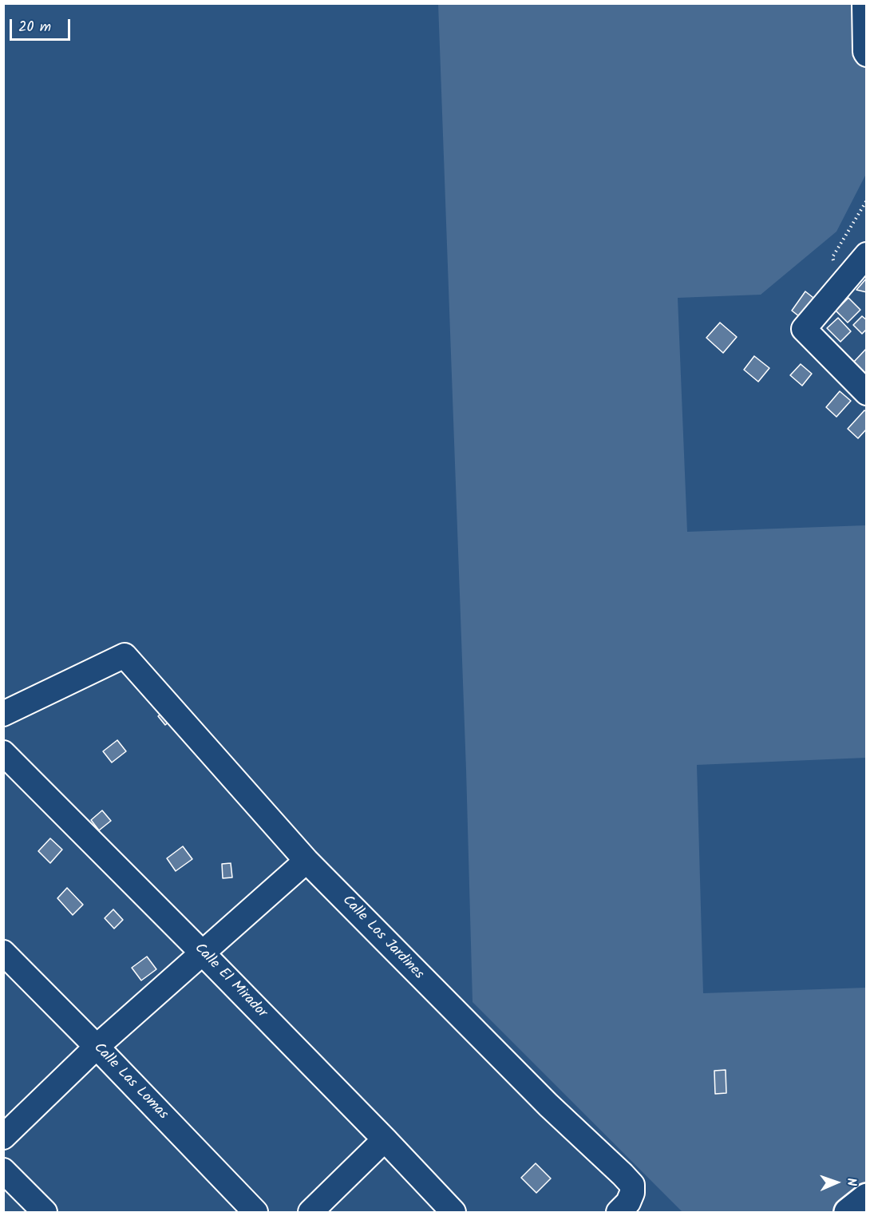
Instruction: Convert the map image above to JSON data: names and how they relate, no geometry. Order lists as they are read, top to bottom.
{
  "streets": {
    "street": ["Calle Los Jardines", "Calle El Mirador", "Calle Las Lomas"]
  },
  "scale_bar": "20 m",
  "north": "right"
}
